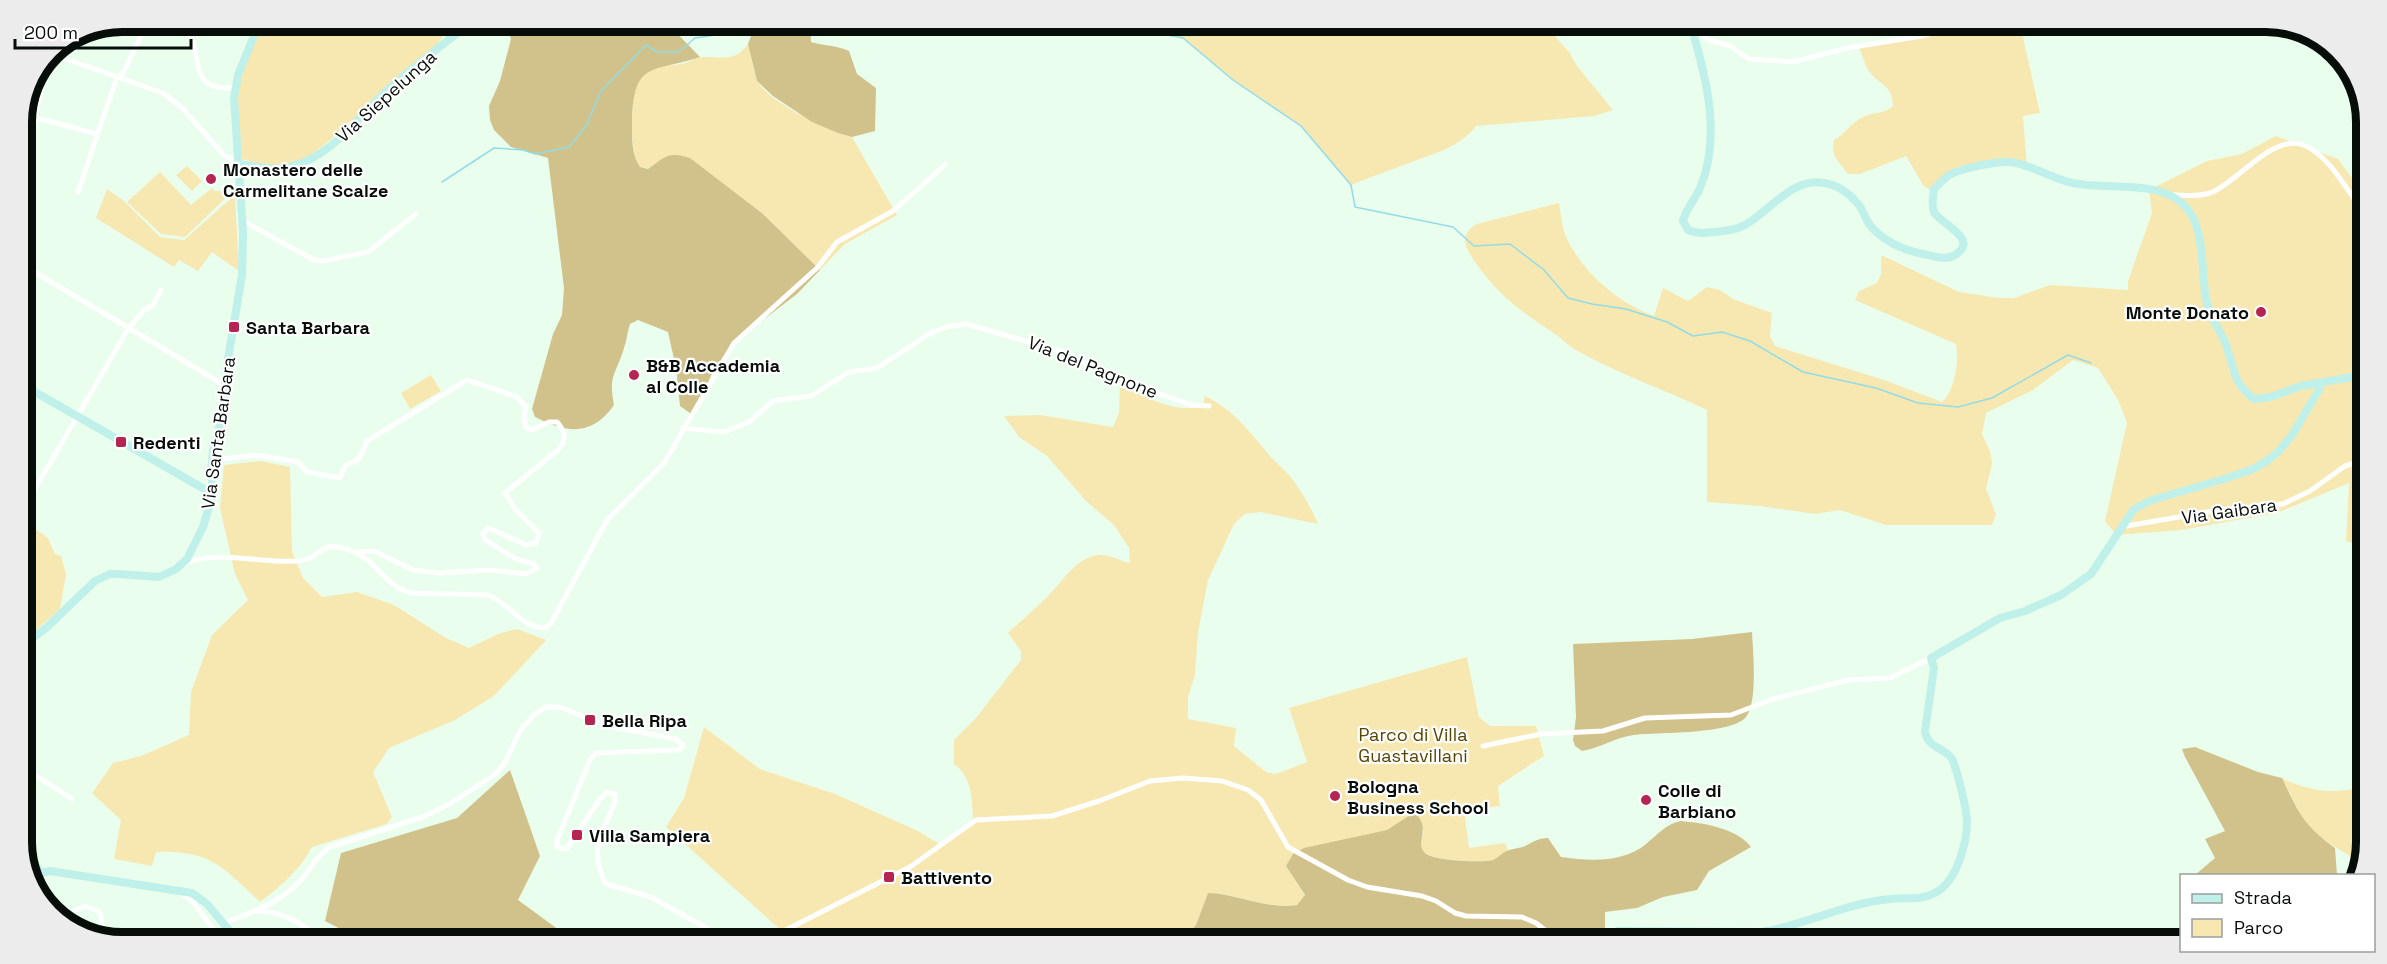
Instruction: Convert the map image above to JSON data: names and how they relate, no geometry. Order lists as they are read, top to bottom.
{
  "streets": {
    "street": [
      "Via Siepelunga",
      "Via del Pagnone",
      "Via Santa Barbara",
      "Via Gaibara"
    ]
  },
  "crossings": [
    ["Via Siepelunga", "Via Santa Barbara"]
  ],
  "parks": ["Parco di Villa Guastavillani"],
  "places": {
    "other": [
      "Monastero delle Carmelitane Scalze",
      "Monte Donato",
      "B&B Accademia al Colle",
      "Bologna Business School",
      "Colle di Barbiano"
    ],
    "transit": [
      "Santa Barbara",
      "Redenti",
      "Bella Ripa",
      "Villa Sampiera",
      "Battivento"
    ]
  },
  "legend": ["Strada", "Parco"],
  "scale_bar": "200 m"
}
